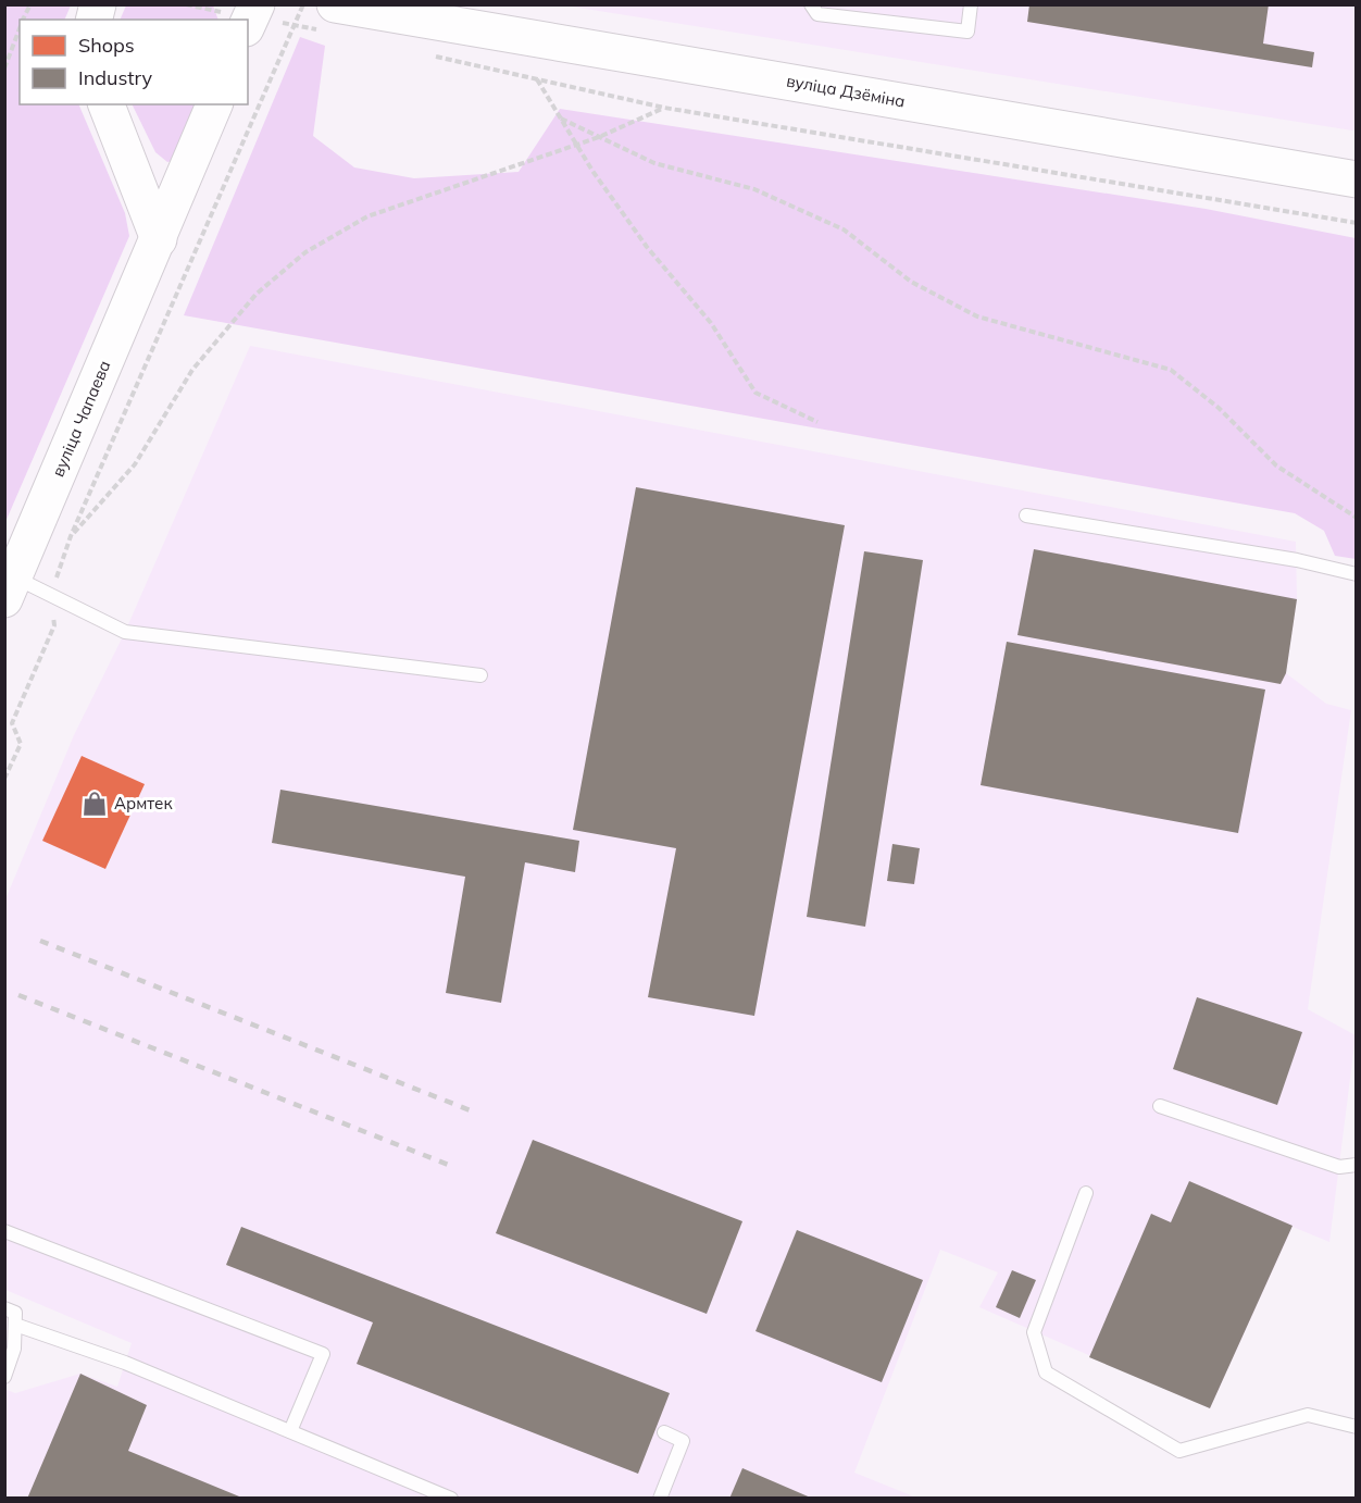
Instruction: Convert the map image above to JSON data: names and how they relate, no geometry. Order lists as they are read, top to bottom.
{
  "streets": {
    "main road": ["вуліца Дзёміна", "вуліца Чапаева"]
  },
  "places": {
    "shop": ["Армтек"]
  },
  "legend": ["Shops", "Industry"]
}
